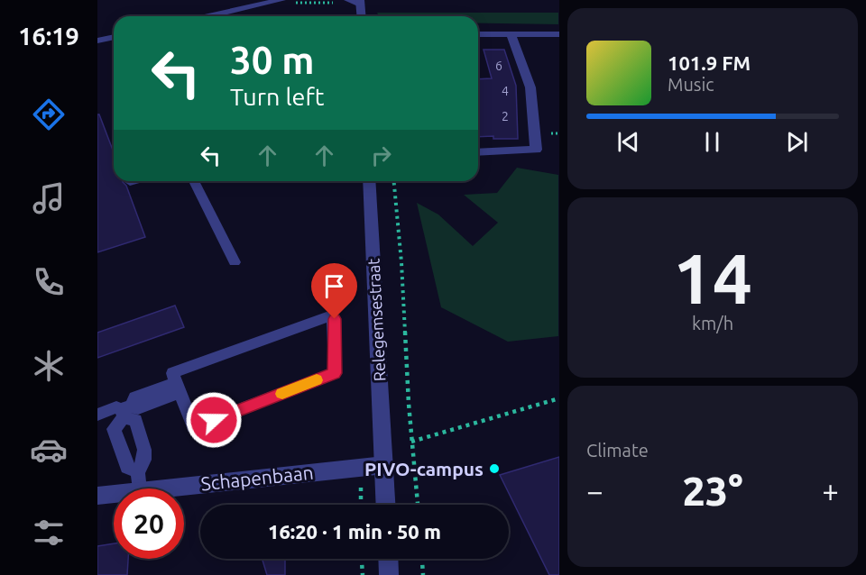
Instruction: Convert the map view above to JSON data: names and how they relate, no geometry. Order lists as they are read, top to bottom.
{
  "streets": {
    "street": ["Relegemsestraat", "Schapenbaan"]
  },
  "crossings": [
    ["Relegemsestraat", "Schapenbaan"]
  ],
  "places": ["PIVO-campus"],
  "house_numbers": ["6", "4", "2"],
  "page": {
    "tabs": "16:19",
    "turn": ["30 m", "Turn left"],
    "song": ["101.9 FM", "Music"],
    "tile": [
      ["14", "km/h"],
      "Climate"
    ],
    "heat": ["−", "23°", "+"],
    "limit": "20",
    "trip": "16:20 · 1 min · 50 m"
  }
}
